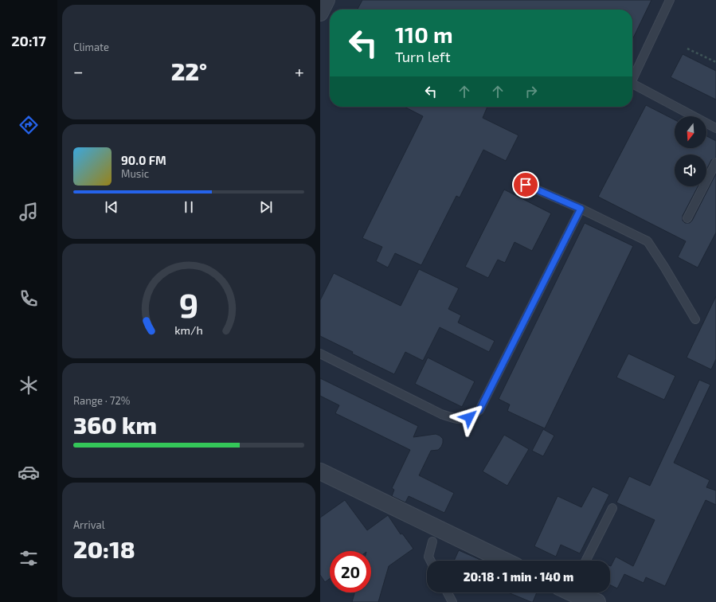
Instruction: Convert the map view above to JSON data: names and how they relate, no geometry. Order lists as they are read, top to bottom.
{
  "north": "bottom",
  "page": {
    "tabs": "20:17",
    "tile": [
      "Climate",
      ["Range · 72%", "360 km"],
      ["Arrival", "20:18"]
    ],
    "turn": ["110 m", "Turn left"],
    "heat": ["−", "22°", "+"],
    "song": ["90.0 FM", "Music"],
    "limit": "20",
    "trip": "20:18 · 1 min · 140 m",
    "gauge": ["9", "km/h"]
  }
}
